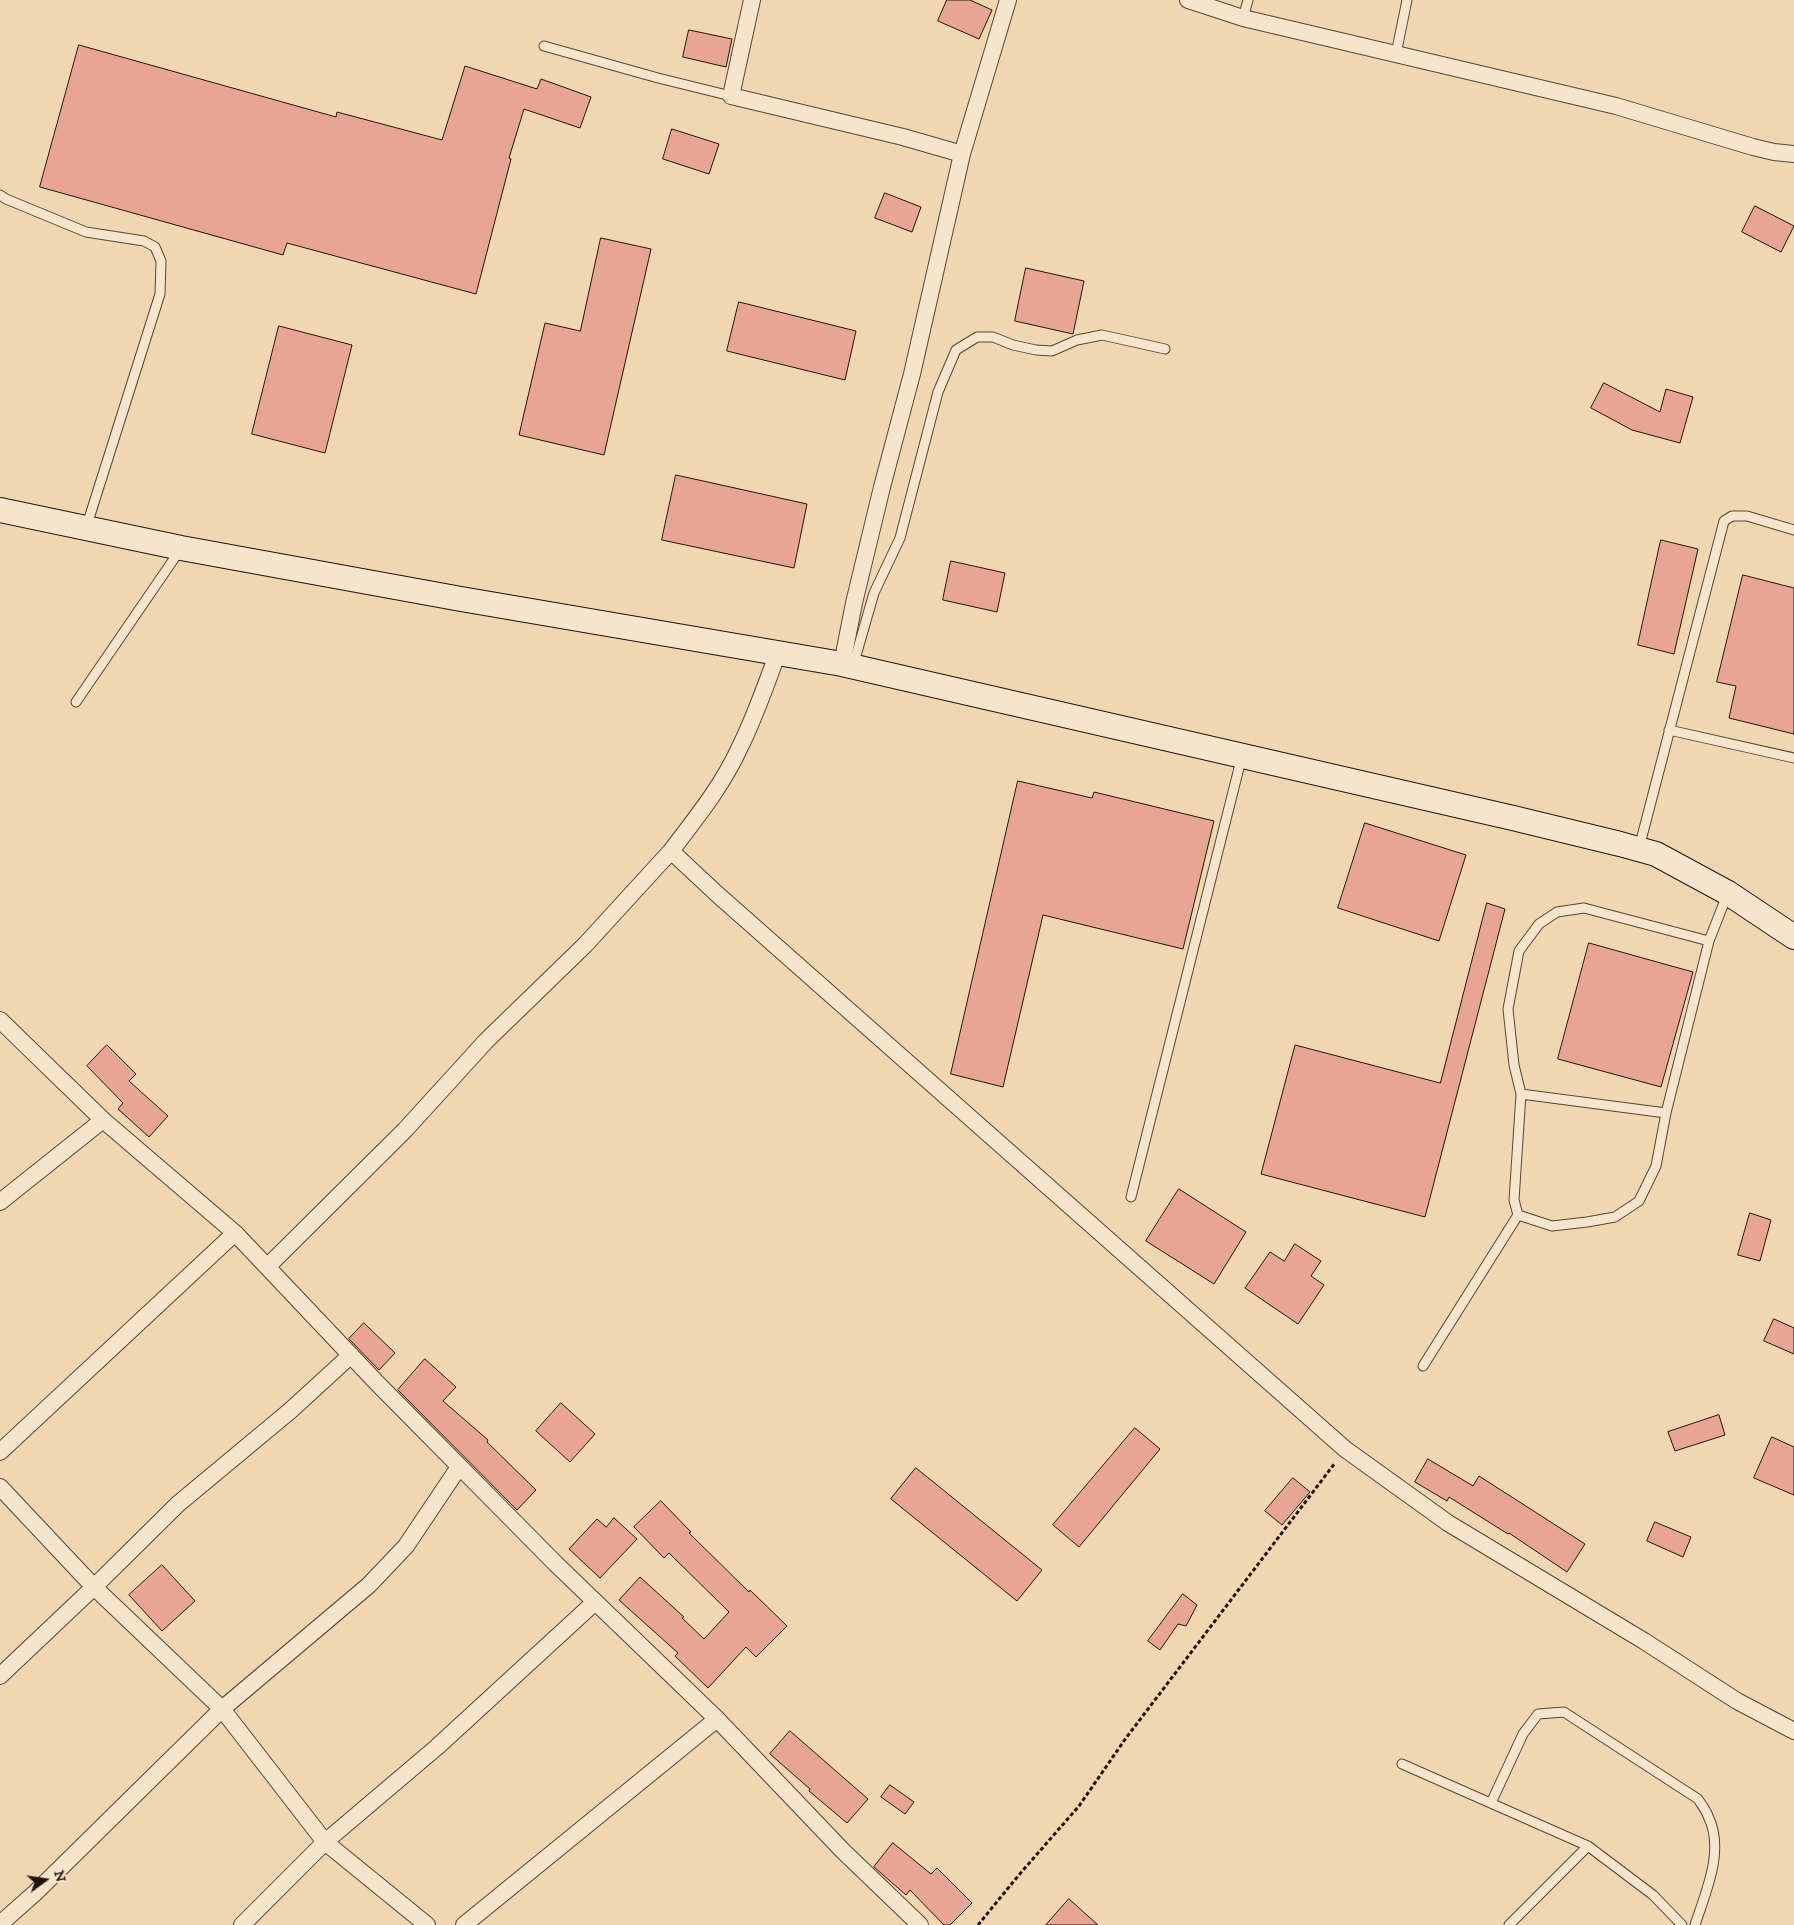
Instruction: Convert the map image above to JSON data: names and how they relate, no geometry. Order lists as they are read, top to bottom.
{
  "north": "right"
}
